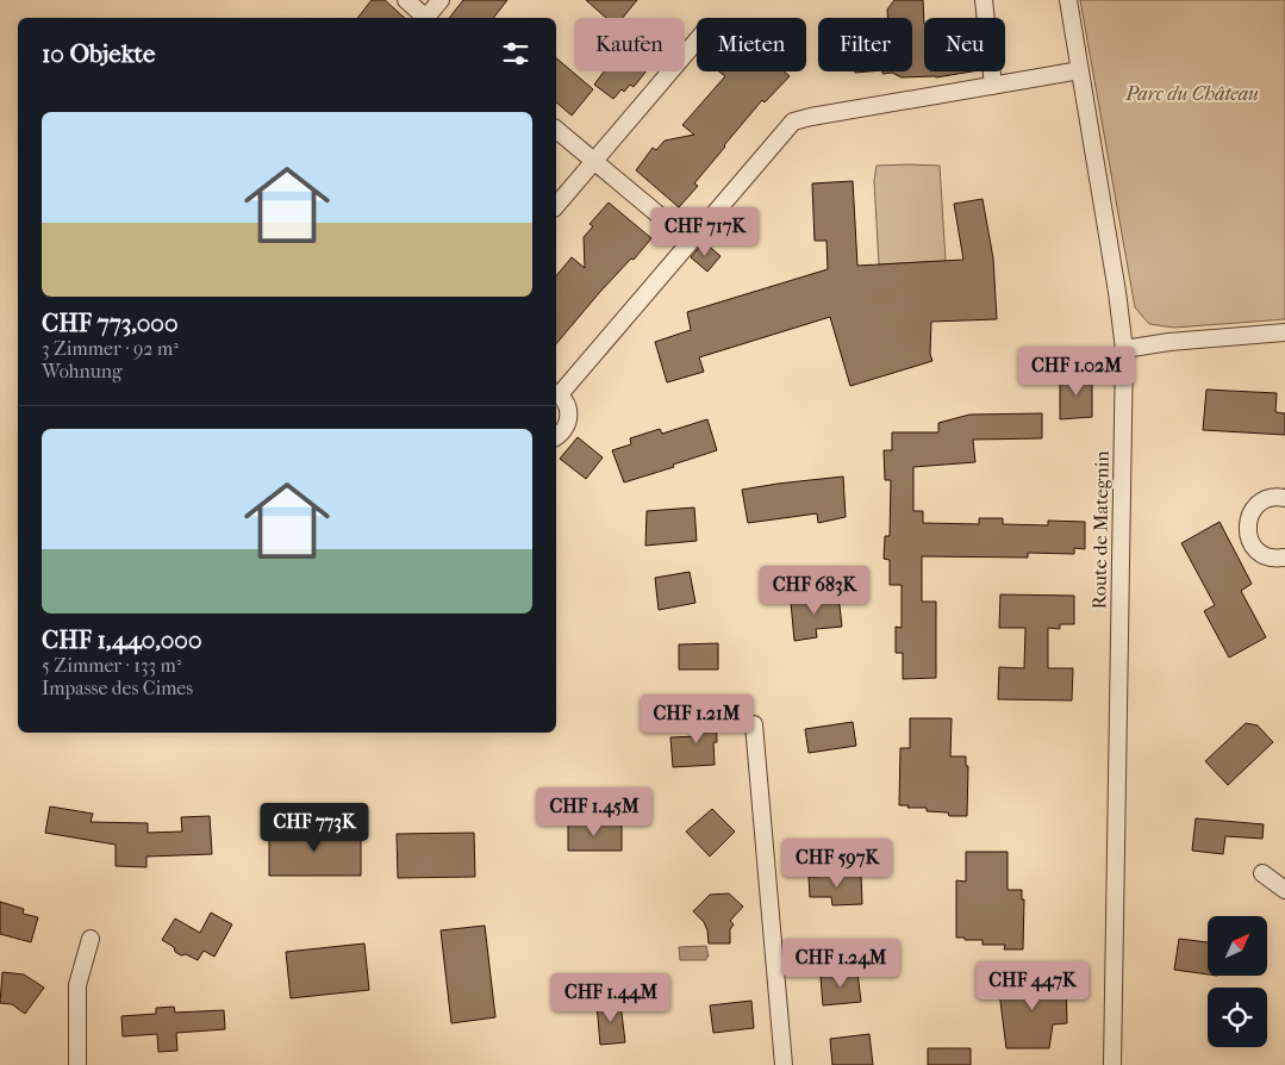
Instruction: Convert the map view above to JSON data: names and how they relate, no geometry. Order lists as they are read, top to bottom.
{
  "streets": {
    "street": ["Route de Mategnin"]
  },
  "parks": ["Parc du Château"],
  "north": "top right",
  "page": {
    "chip": [
      "Kaufen",
      "Mieten",
      "Filter",
      "Neu"
    ],
    "heading": "10 Objekte",
    "list": [
      {
        "name": "CHF 773,000",
        "note": "3 Zimmer · 92 m² · Wohnung"
      },
      {
        "name": "CHF 1,440,000",
        "note": "5 Zimmer · 133 m² · Impasse des Cimes"
      }
    ],
    "price": [
      "CHF 717K",
      "CHF 1.02M",
      "CHF 683K",
      "CHF 1.21M",
      "CHF 1.45M",
      "CHF 773K",
      "CHF 597K",
      "CHF 1.24M",
      "CHF 447K",
      "CHF 1.44M"
    ]
  }
}
